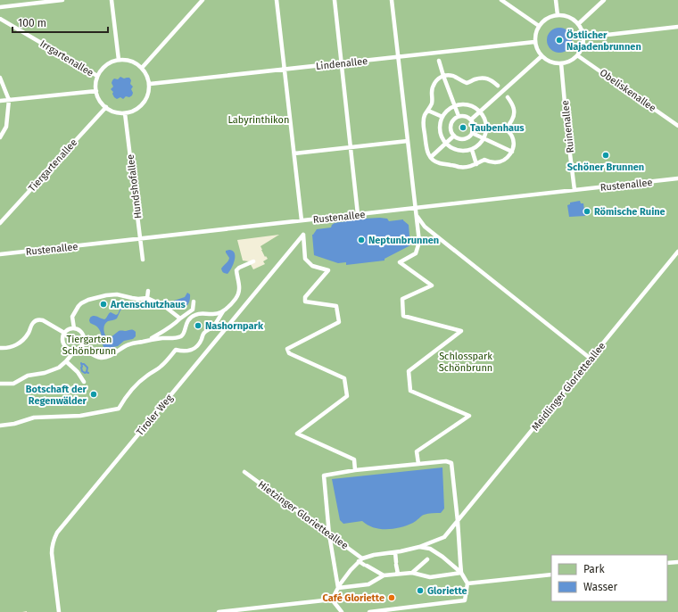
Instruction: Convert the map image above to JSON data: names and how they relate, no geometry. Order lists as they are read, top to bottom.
{
  "streets": {
    "street": [
      "Irrgartenallee",
      "Lindenallee",
      "Obeliskenallee",
      "Ruinenallee",
      "Tiergartenallee",
      "Rustenallee",
      "Hundshofallee",
      "Meidlinger Glorietteallee",
      "Tiroler Weg",
      "Hietzinger Glorietteallee"
    ]
  },
  "crossings": [
    ["Irrgartenallee", "Lindenallee"],
    ["Irrgartenallee", "Tiergartenallee"],
    ["Irrgartenallee", "Hundshofallee"],
    ["Lindenallee", "Obeliskenallee"],
    ["Lindenallee", "Ruinenallee"],
    ["Lindenallee", "Tiergartenallee"],
    ["Lindenallee", "Hundshofallee"],
    ["Obeliskenallee", "Ruinenallee"],
    ["Ruinenallee", "Rustenallee"],
    ["Tiergartenallee", "Hundshofallee"],
    ["Rustenallee", "Hundshofallee"],
    ["Meidlinger Glorietteallee", "Hietzinger Glorietteallee"]
  ],
  "parks": ["Labyrinthikon", "Tiergarten Schönbrunn", "Schlosspark Schönbrunn"],
  "places": [
    "Östlicher Najadenbrunnen",
    "Taubenhaus",
    "Schöner Brunnen",
    "Römische Ruine",
    "Neptunbrunnen",
    "Artenschutzhaus",
    "Nashornpark",
    "Botschaft der Regenwälder",
    "Gloriette",
    "Café Gloriette"
  ],
  "legend": ["Park", "Wasser"],
  "scale_bar": "100 m"
}
